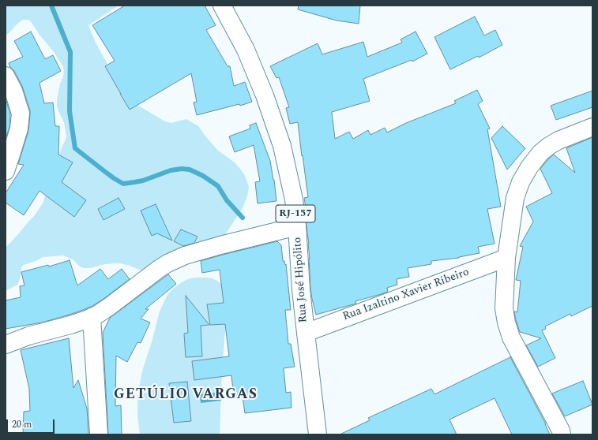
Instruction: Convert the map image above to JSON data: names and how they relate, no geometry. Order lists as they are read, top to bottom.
{
  "streets": {
    "street": ["RJ-157", "Rua José Hipólito", "Rua Izaltino Xavier Ribeiro"]
  },
  "crossings": [
    ["Rua José Hipólito", "Rua Izaltino Xavier Ribeiro"]
  ],
  "districts": ["GETÚLIO VARGAS"],
  "scale_bar": "20 m"
}
